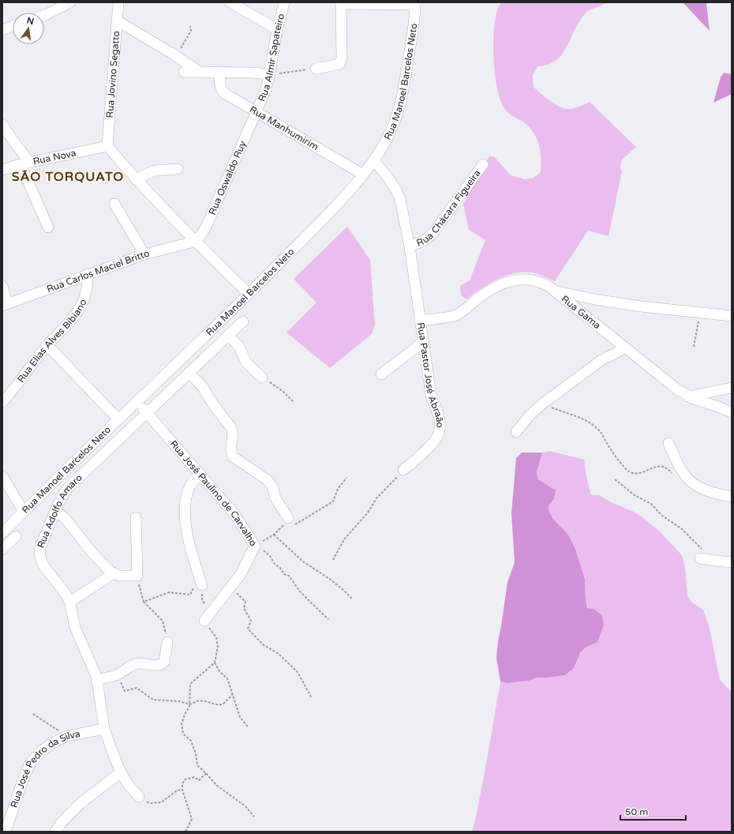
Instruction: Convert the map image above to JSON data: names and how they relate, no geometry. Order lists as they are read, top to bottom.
{
  "streets": {
    "street": [
      "Rua Almir Sapateiro",
      "Rua Jovino Segatto",
      "Rua Manoel Barcelos Neto",
      "Rua Manhumirim",
      "Rua Nova",
      "Rua Oswaldo Ruy",
      "Rua Chácara Figueira",
      "Rua Carlos Maciel Britto",
      "Rua Gama",
      "Rua Elias Alves Bibiano",
      "Rua Pastor José Abraão",
      "Rua José Paulino de Carvalho",
      "Rua Adolfo Amaro",
      "Rua José Pedro da Silva"
    ]
  },
  "crossings": [
    ["Rua Almir Sapateiro", "Rua Manhumirim"],
    ["Rua Almir Sapateiro", "Rua Oswaldo Ruy"],
    ["Rua Jovino Segatto", "Rua Nova"],
    ["Rua Manoel Barcelos Neto", "Rua Manhumirim"],
    ["Rua Manoel Barcelos Neto", "Rua Pastor José Abraão"],
    ["Rua Manoel Barcelos Neto", "Rua José Paulino de Carvalho"],
    ["Rua Manhumirim", "Rua Oswaldo Ruy"],
    ["Rua Oswaldo Ruy", "Rua Carlos Maciel Britto"],
    ["Rua Chácara Figueira", "Rua Pastor José Abraão"],
    ["Rua Carlos Maciel Britto", "Rua Elias Alves Bibiano"],
    ["Rua Gama", "Rua Pastor José Abraão"],
    ["Rua José Paulino de Carvalho", "Rua Adolfo Amaro"],
    ["Rua Adolfo Amaro", "Rua José Pedro da Silva"]
  ],
  "districts": ["SÃO TORQUATO"],
  "scale_bar": "50 m",
  "north": "top"
}
